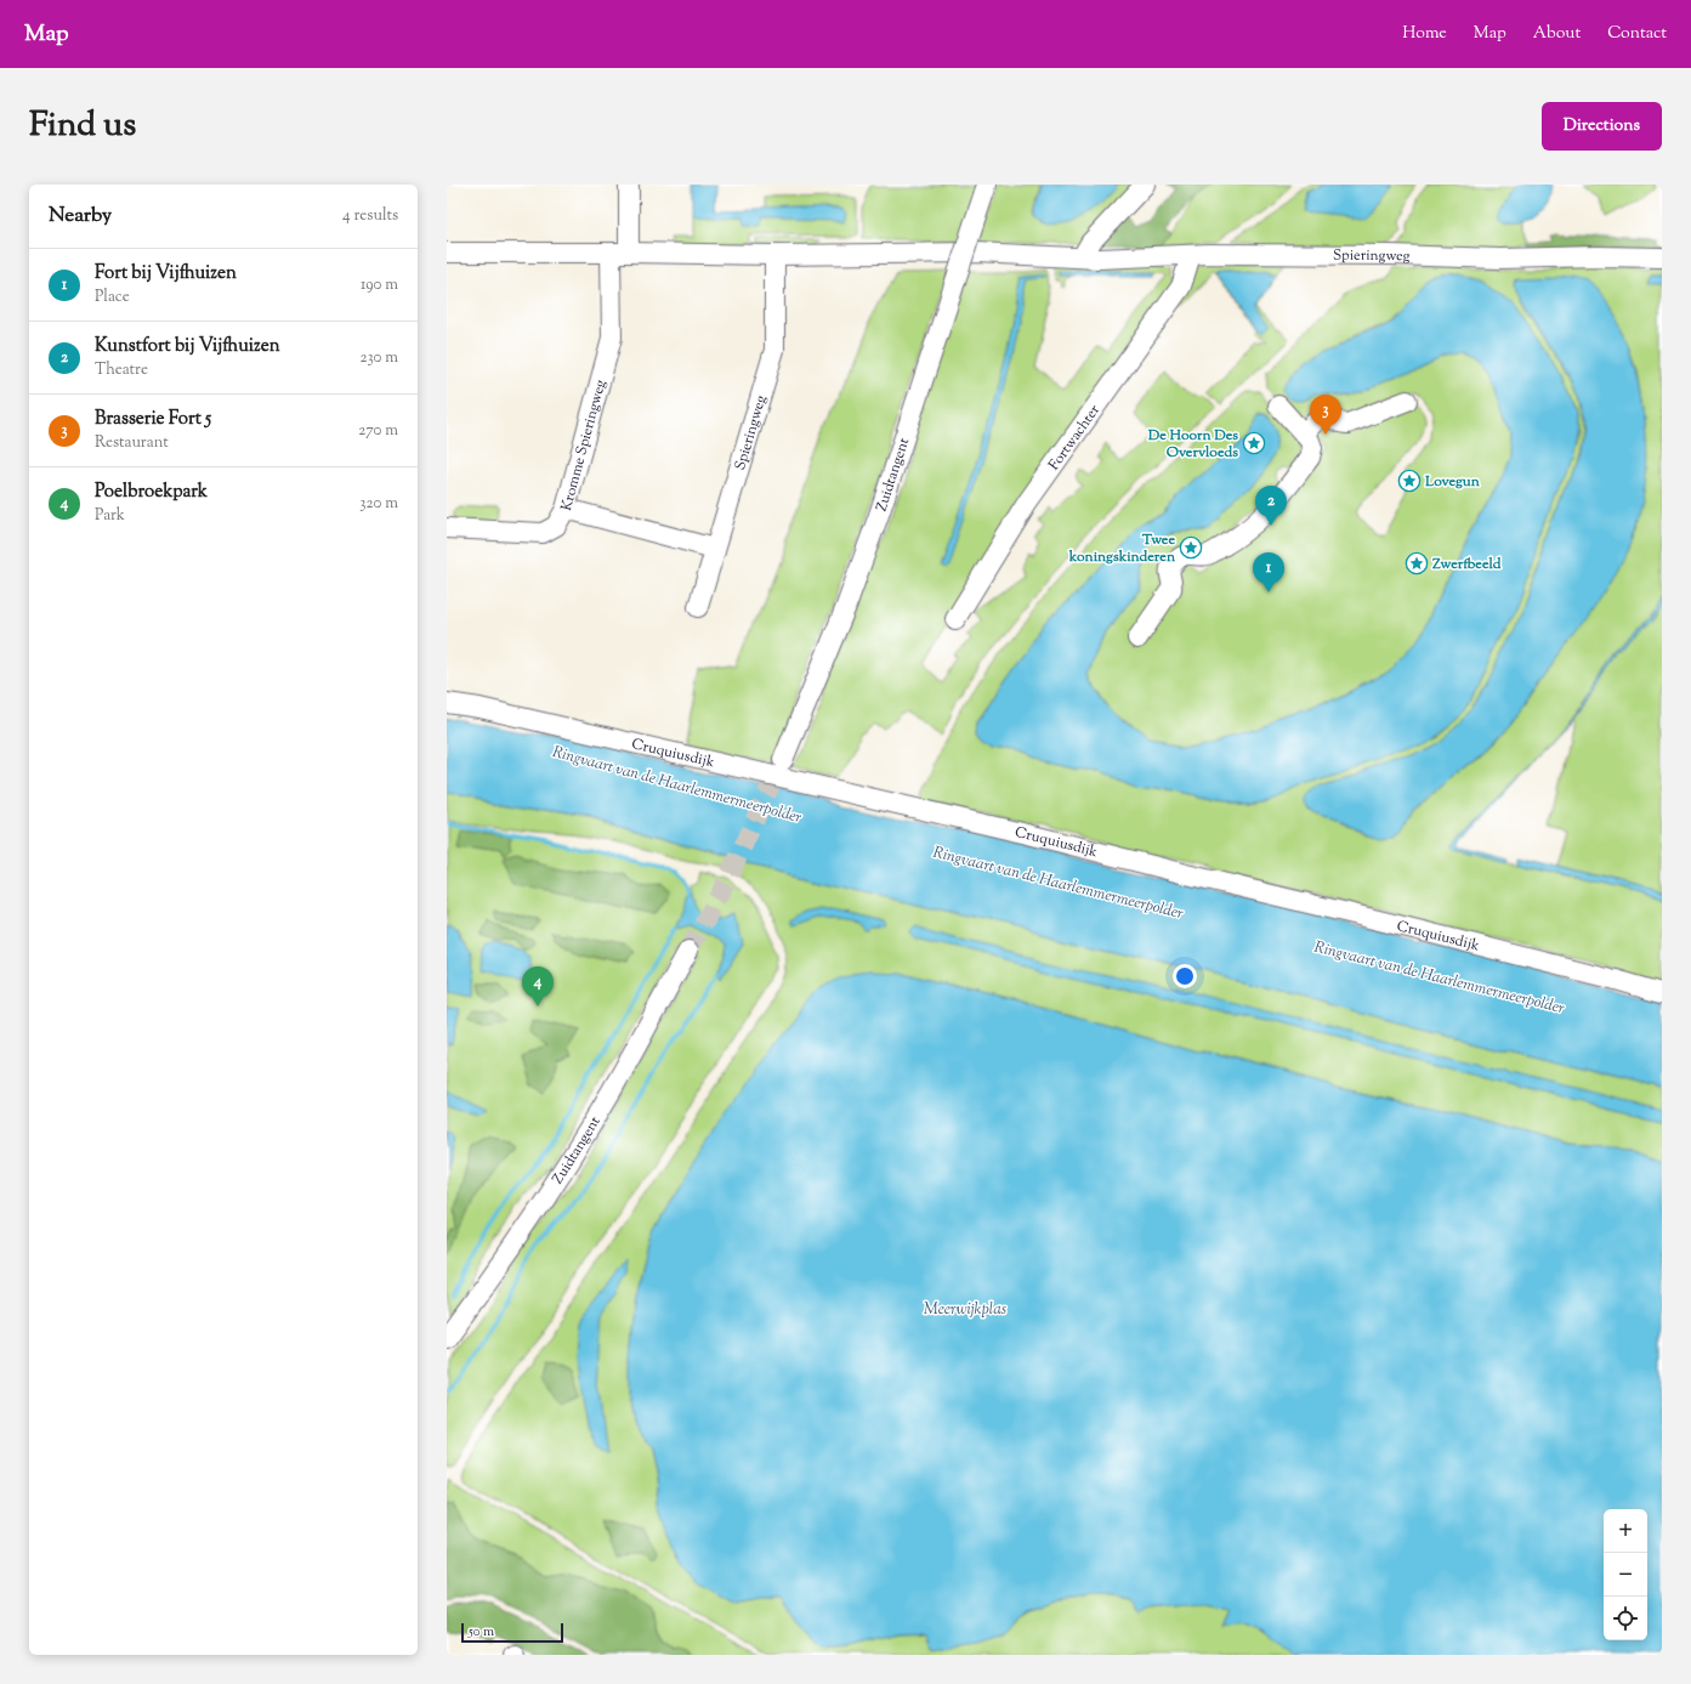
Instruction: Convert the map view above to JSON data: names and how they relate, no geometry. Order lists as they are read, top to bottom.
{
  "streets": {
    "street": [
      "Spieringweg",
      "Fortwachter",
      "Kromme Spieringweg",
      "Zuidtangent",
      "Cruquiusdijk"
    ]
  },
  "crossings": [
    ["Spieringweg", "Fortwachter"],
    ["Spieringweg", "Kromme Spieringweg"]
  ],
  "water": ["Ringvaart van de Haarlemmermeerpolder", "Meerwijkplas"],
  "places": {
    "place": [
      "De Hoorn Des Overvloeds",
      "Lovegun",
      "Twee koningskinderen",
      "Zwerfbeeld"
    ]
  },
  "scale_bar": "50 m",
  "page": {
    "header": "Map",
    "nav": [
      "Home",
      "Map",
      "About",
      "Contact"
    ],
    "title": "Find us",
    "buttons": "Directions",
    "heading": ["Nearby", "4 results"],
    "list": [
      {
        "mark": "1",
        "name": "Fort bij Vijfhuizen",
        "note": "Place",
        "value": "190 m"
      },
      {
        "mark": "2",
        "name": "Kunstfort bij Vijfhuizen",
        "note": "Theatre",
        "value": "230 m"
      },
      {
        "mark": "3",
        "name": "Brasserie Fort 5",
        "note": "Restaurant",
        "value": "270 m"
      },
      {
        "mark": "4",
        "name": "Poelbroekpark",
        "note": "Park",
        "value": "320 m"
      }
    ],
    "pins": [
      "3",
      "2",
      "1",
      "4"
    ],
    "map_buttons": ["+", "−"],
    "scale": "50 m"
  }
}
